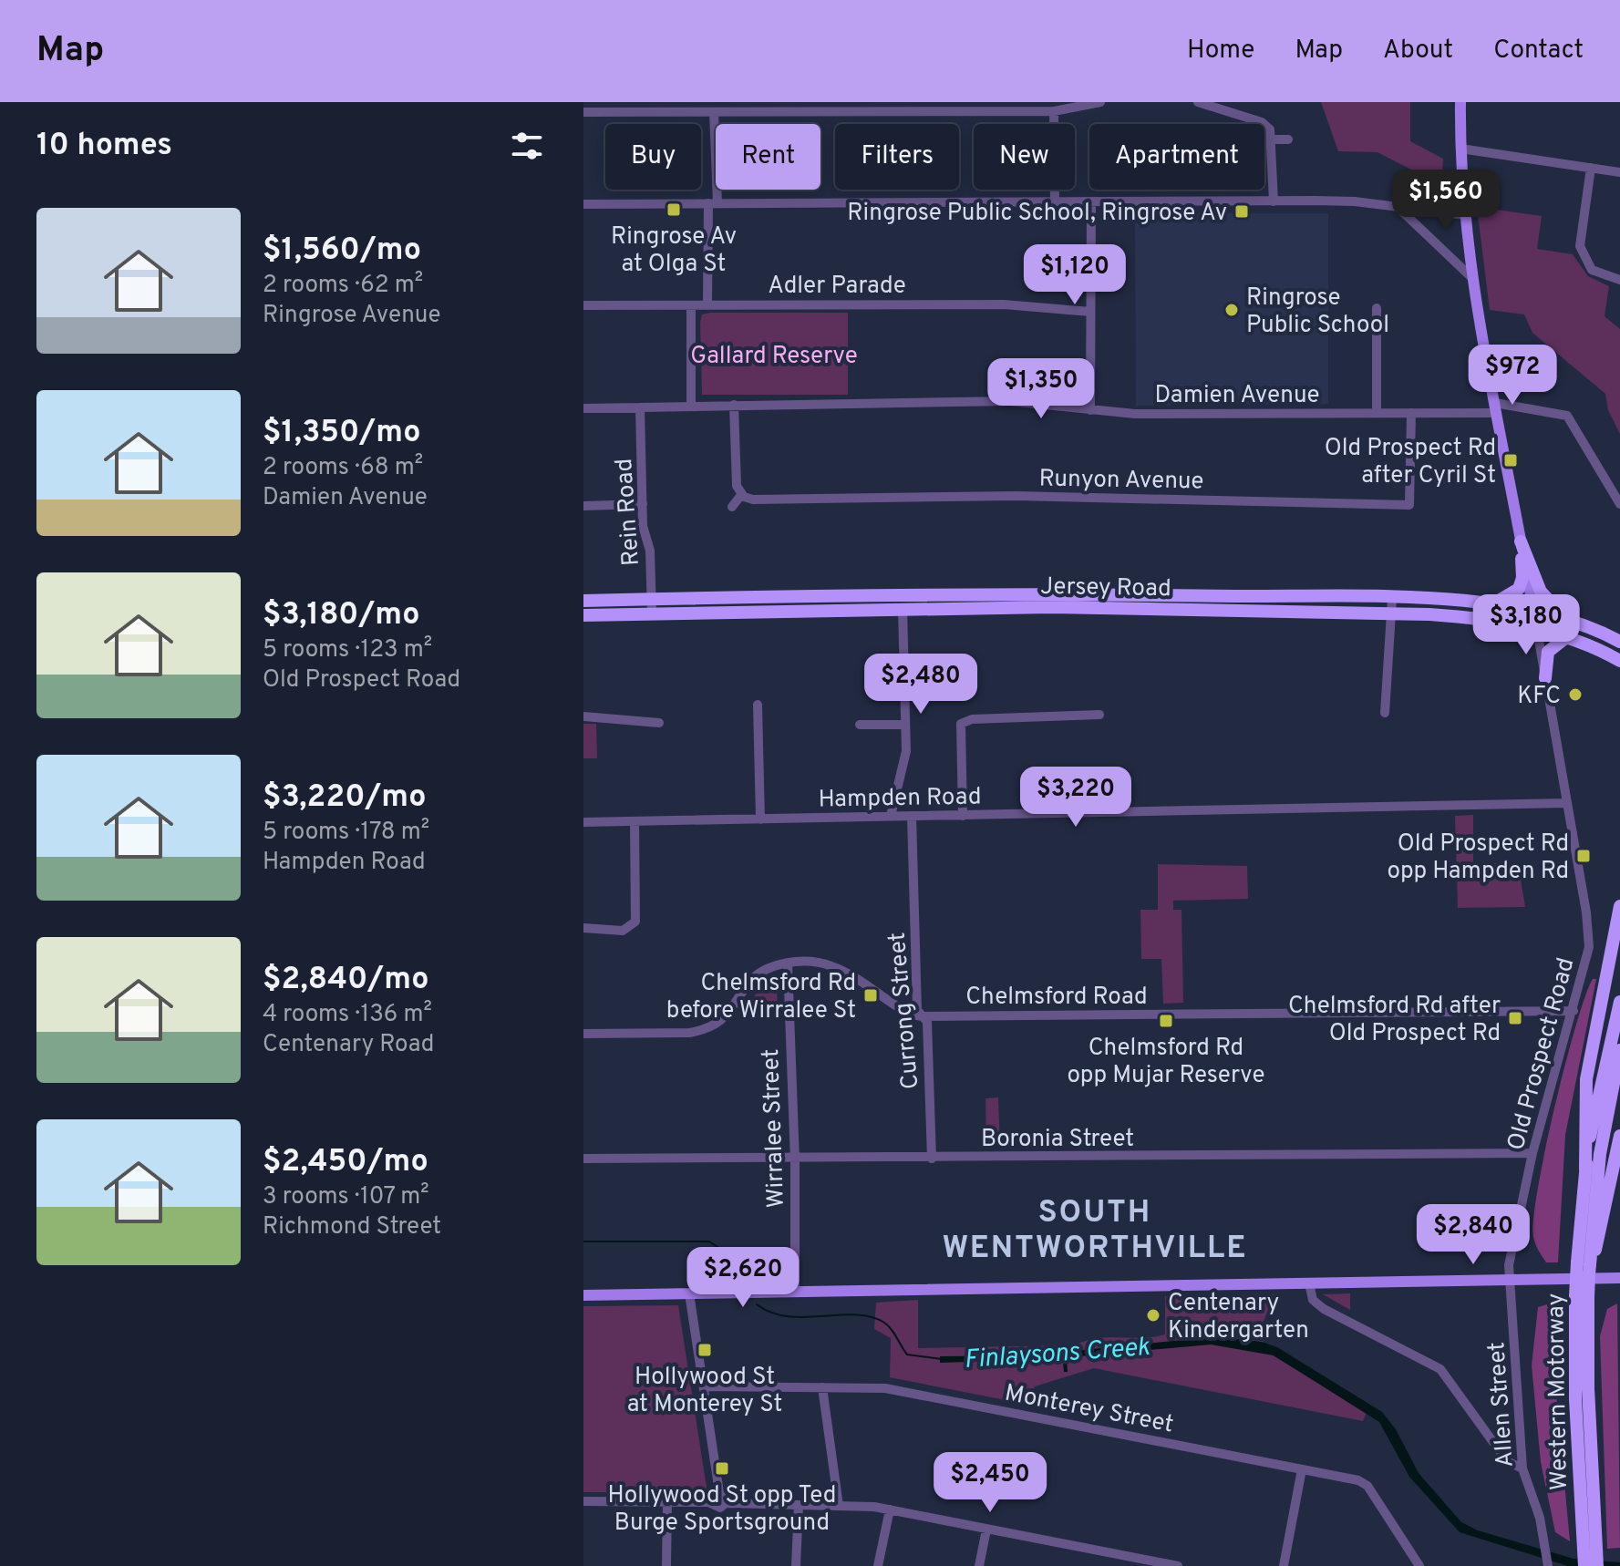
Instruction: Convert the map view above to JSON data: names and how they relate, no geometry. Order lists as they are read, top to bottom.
{
  "streets": {
    "highway": ["Jersey Road", "Western Motorway"],
    "main road": ["Old Prospect Road"],
    "street": [
      "Adler Parade",
      "Damien Avenue",
      "Runyon Avenue",
      "Rein Road",
      "Hampden Road",
      "Chelmsford Road",
      "Currong Street",
      "Wirralee Street",
      "Boronia Street",
      "Allen Street",
      "Monterey Street"
    ]
  },
  "crossings": [
    ["Damien Avenue", "Runyon Avenue"],
    ["Damien Avenue", "Rein Road"],
    ["Damien Avenue", "Old Prospect Road"],
    ["Rein Road", "Jersey Road"],
    ["Jersey Road", "Old Prospect Road"],
    ["Hampden Road", "Currong Street"],
    ["Hampden Road", "Old Prospect Road"],
    ["Chelmsford Road", "Currong Street"],
    ["Chelmsford Road", "Old Prospect Road"],
    ["Chelmsford Road", "Wirralee Street"],
    ["Currong Street", "Boronia Street"],
    ["Old Prospect Road", "Boronia Street"],
    ["Old Prospect Road", "Allen Street"],
    ["Wirralee Street", "Boronia Street"]
  ],
  "districts": ["SOUTH WENTWORTHVILLE"],
  "water": ["Finlaysons Creek"],
  "parks": ["Gallard Reserve"],
  "places": {
    "transit": [
      "Ringrose Av at Olga St",
      "Ringrose Public School, Ringrose Av",
      "Old Prospect Rd after Cyril St",
      "Old Prospect Rd opp Hampden Rd",
      "Chelmsford Rd before Wirralee St",
      "Chelmsford Rd after Old Prospect Rd",
      "Chelmsford Rd opp Mujar Reserve",
      "Hollywood St at Monterey St",
      "Hollywood St opp Ted Burge Sportsground"
    ],
    "other": ["Ringrose Public School", "KFC", "Centenary Kindergarten"]
  },
  "page": {
    "header": "Map",
    "nav": [
      "Home",
      "Map",
      "About",
      "Contact"
    ],
    "heading": "10 homes",
    "chip": [
      "Buy",
      "Rent",
      "Filters",
      "New",
      "Apartment"
    ],
    "price": [
      "$1,560",
      "$1,120",
      "$972",
      "$1,350",
      "$3,180",
      "$2,480",
      "$3,220",
      "$2,840",
      "$2,620",
      "$2,450"
    ],
    "list": [
      {
        "name": "$1,560/mo",
        "note": "2 rooms · 62 m² · Ringrose Avenue"
      },
      {
        "name": "$1,350/mo",
        "note": "2 rooms · 68 m² · Damien Avenue"
      },
      {
        "name": "$3,180/mo",
        "note": "5 rooms · 123 m² · Old Prospect Road"
      },
      {
        "name": "$3,220/mo",
        "note": "5 rooms · 178 m² · Hampden Road"
      },
      {
        "name": "$2,840/mo",
        "note": "4 rooms · 136 m² · Centenary Road"
      },
      {
        "name": "$2,450/mo",
        "note": "3 rooms · 107 m² · Richmond Street"
      }
    ]
  }
}
